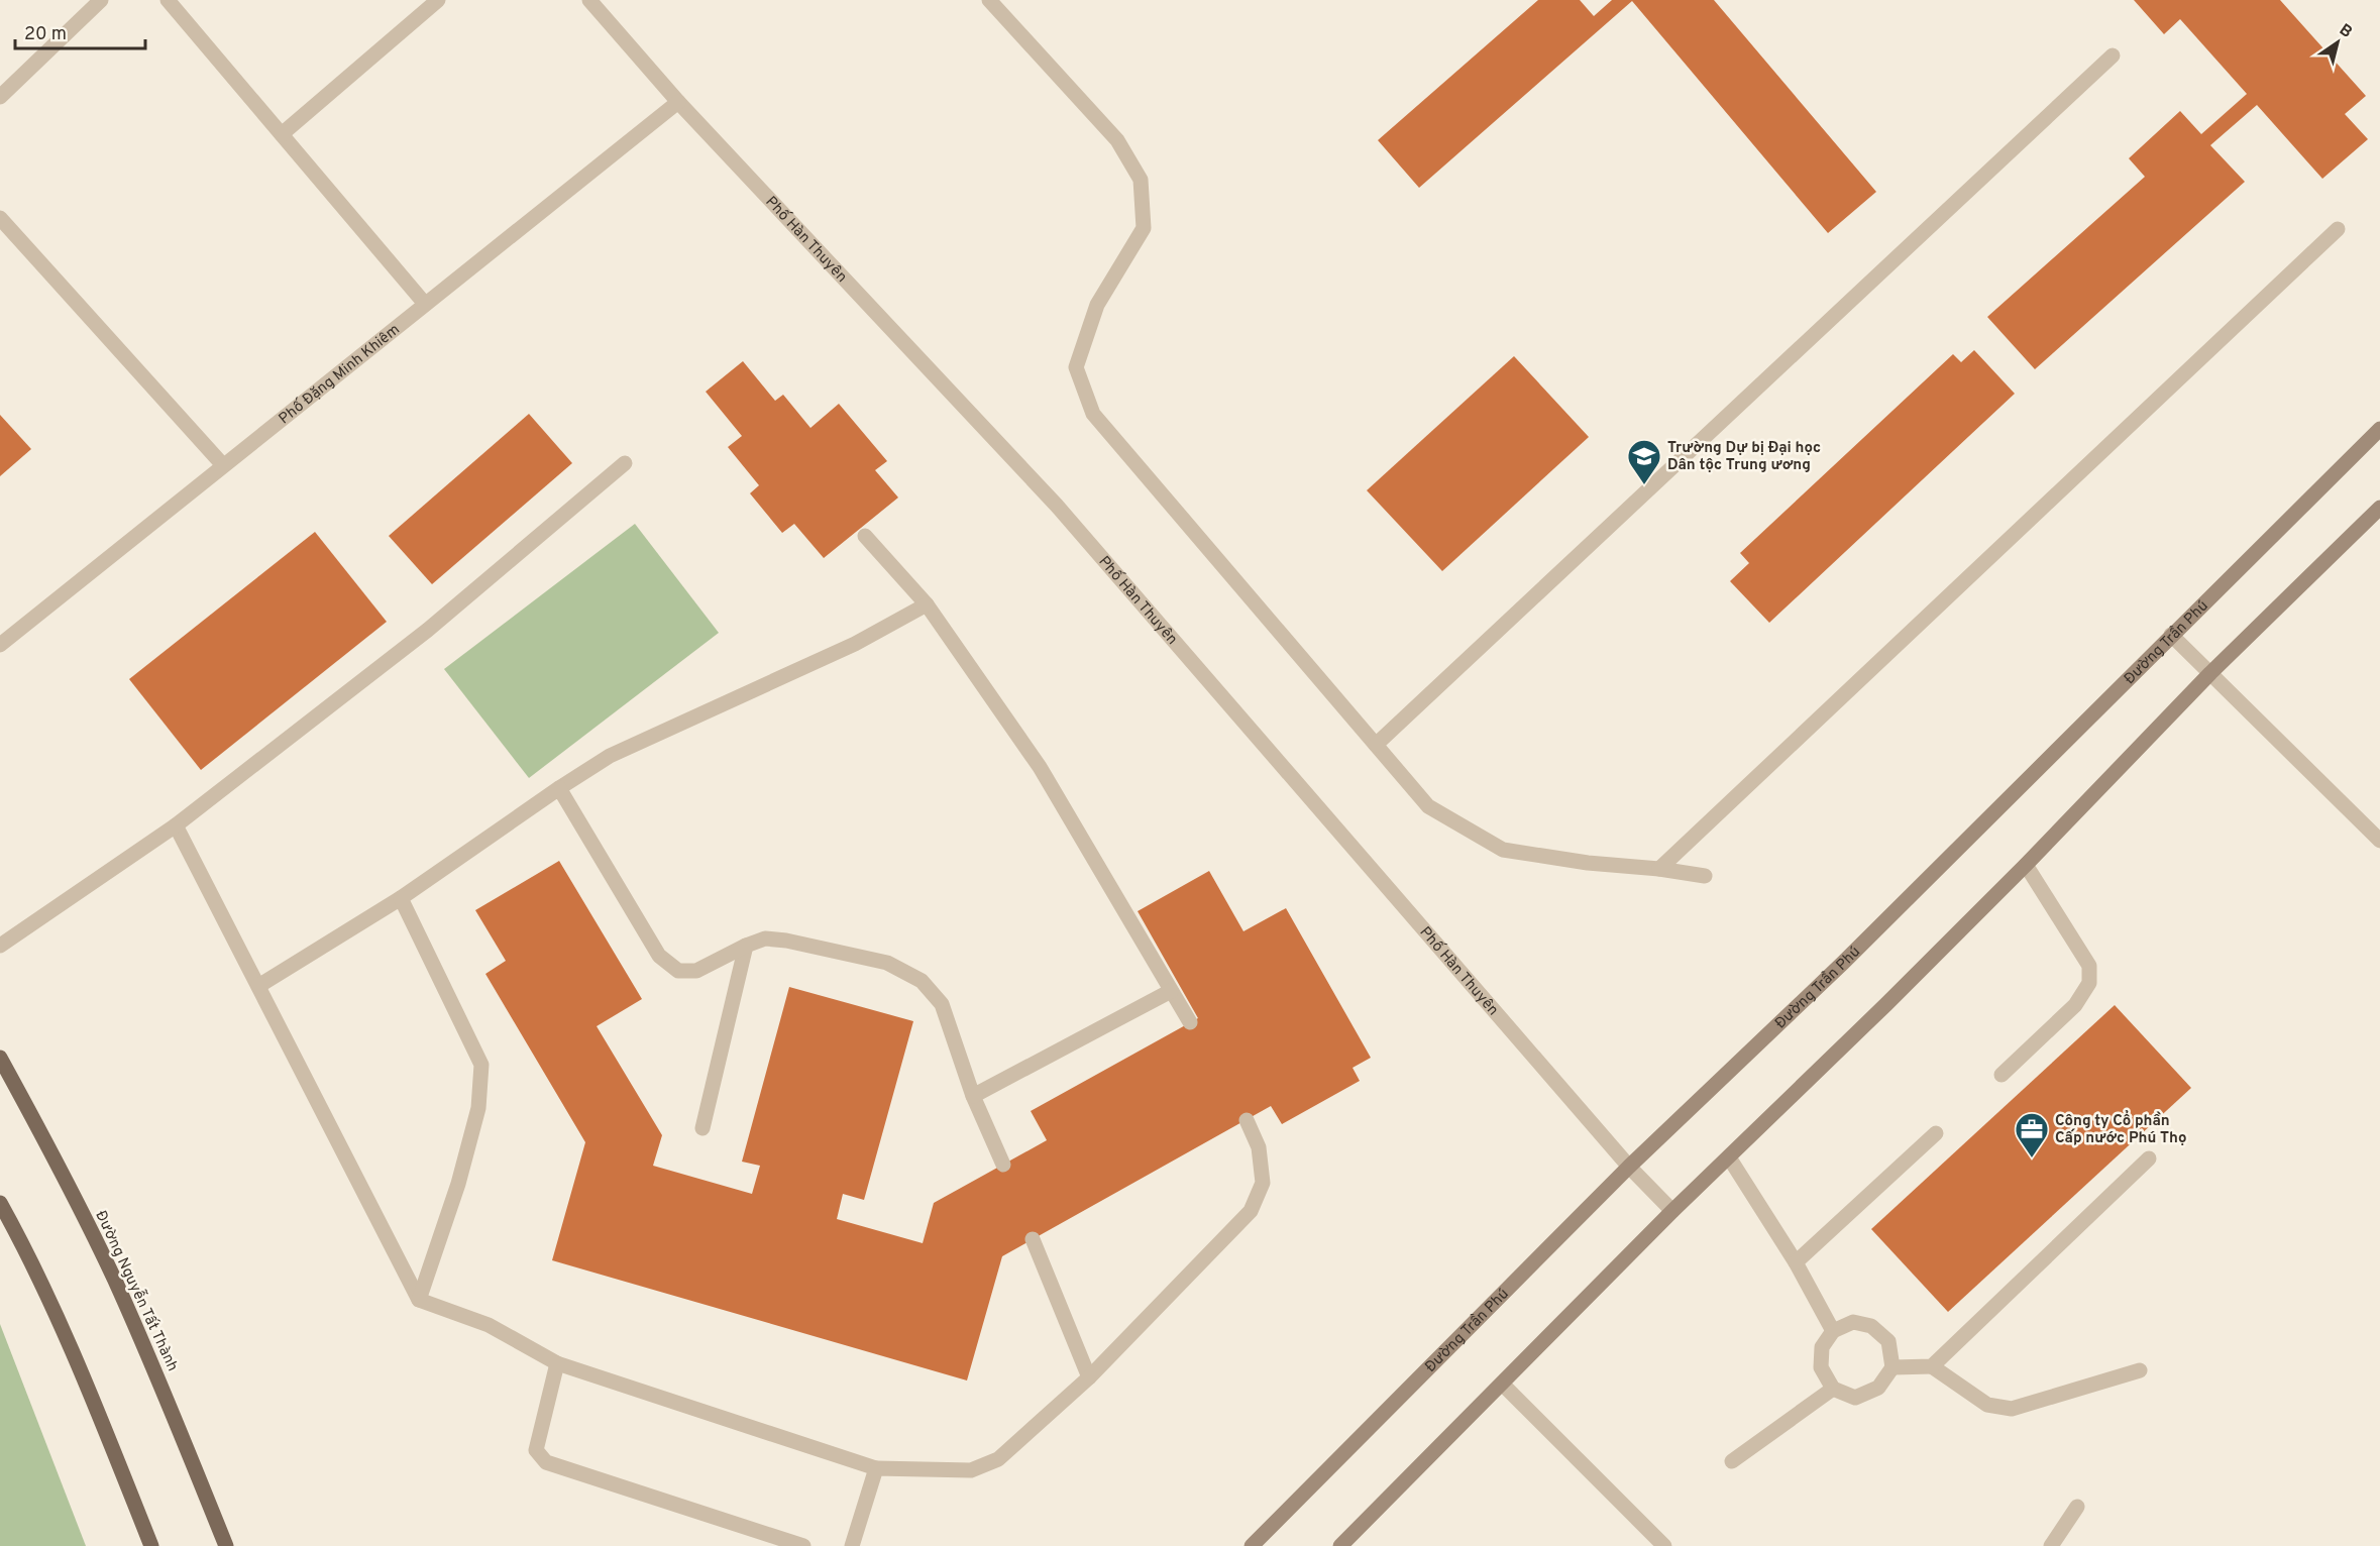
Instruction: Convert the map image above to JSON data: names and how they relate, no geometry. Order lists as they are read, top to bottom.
{
  "streets": {
    "main road": ["Đường Trần Phú", "Đường Nguyễn Tất Thành"],
    "street": ["Phố Hàn Thuyên", "Phố Đặng Minh Khiêm"]
  },
  "crossings": [
    ["Phố Hàn Thuyên", "Phố Đặng Minh Khiêm"],
    ["Phố Hàn Thuyên", "Đường Trần Phú"]
  ],
  "places": {
    "school or university": ["Trường Dự bị Đại học Dân tộc Trung ương"],
    "office": ["Công ty Cổ phần Cấp nước Phú Thọ"]
  },
  "scale_bar": "20 m",
  "north": "top right"
}
